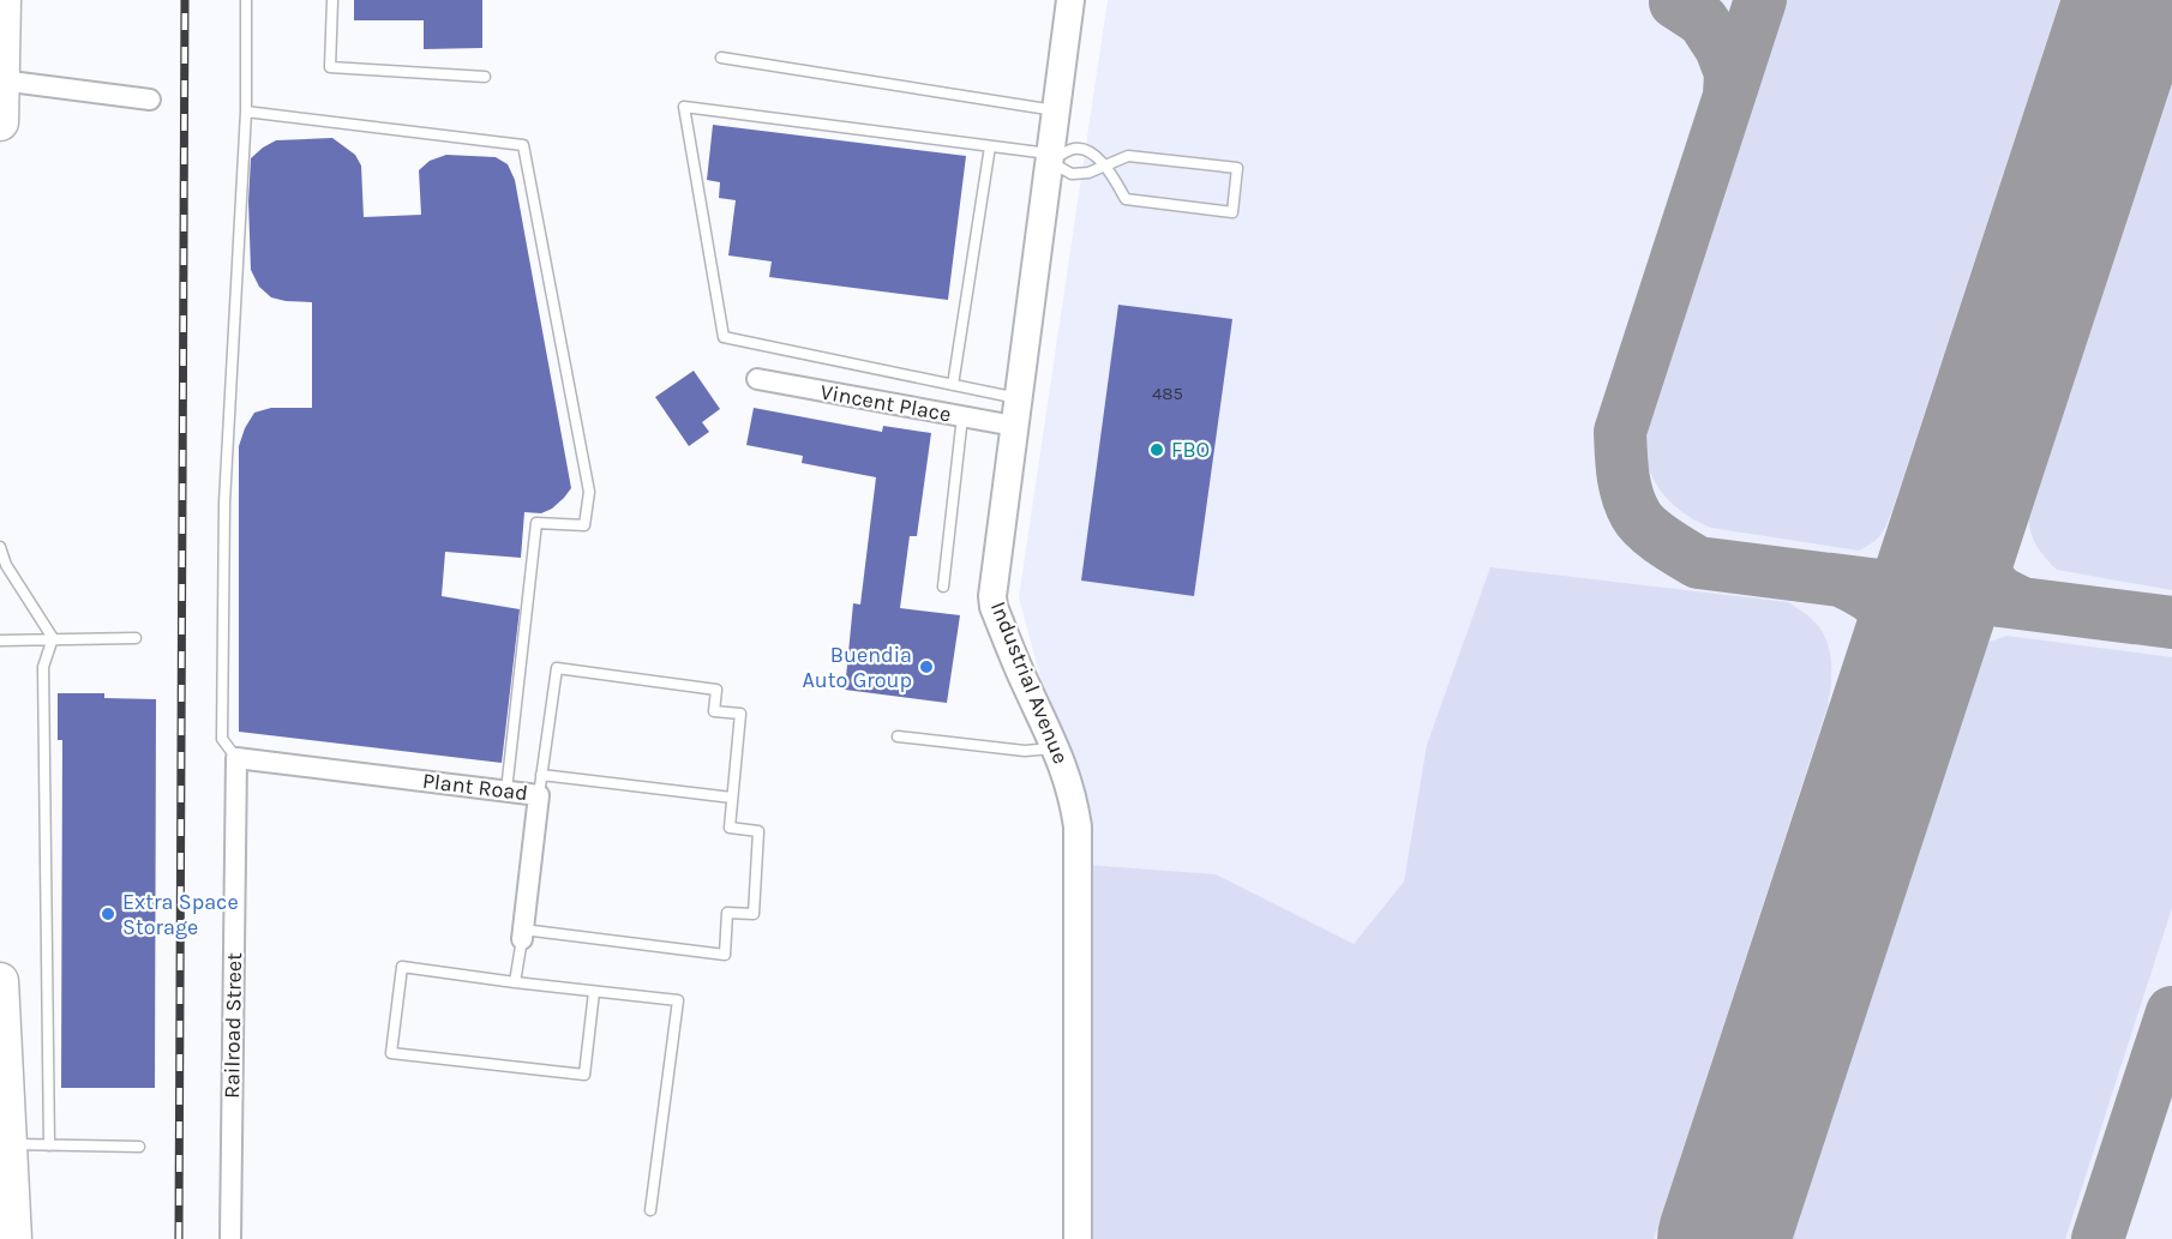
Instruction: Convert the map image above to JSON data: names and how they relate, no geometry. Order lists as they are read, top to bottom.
{
  "streets": {
    "street": [
      "Vincent Place",
      "Industrial Avenue",
      "Plant Road",
      "Railroad Street"
    ]
  },
  "crossings": [
    ["Vincent Place", "Industrial Avenue"],
    ["Plant Road", "Railroad Street"]
  ],
  "places": ["FBO", "Buendia Auto Group", "Extra Space Storage"],
  "house_numbers": ["485"]
}
